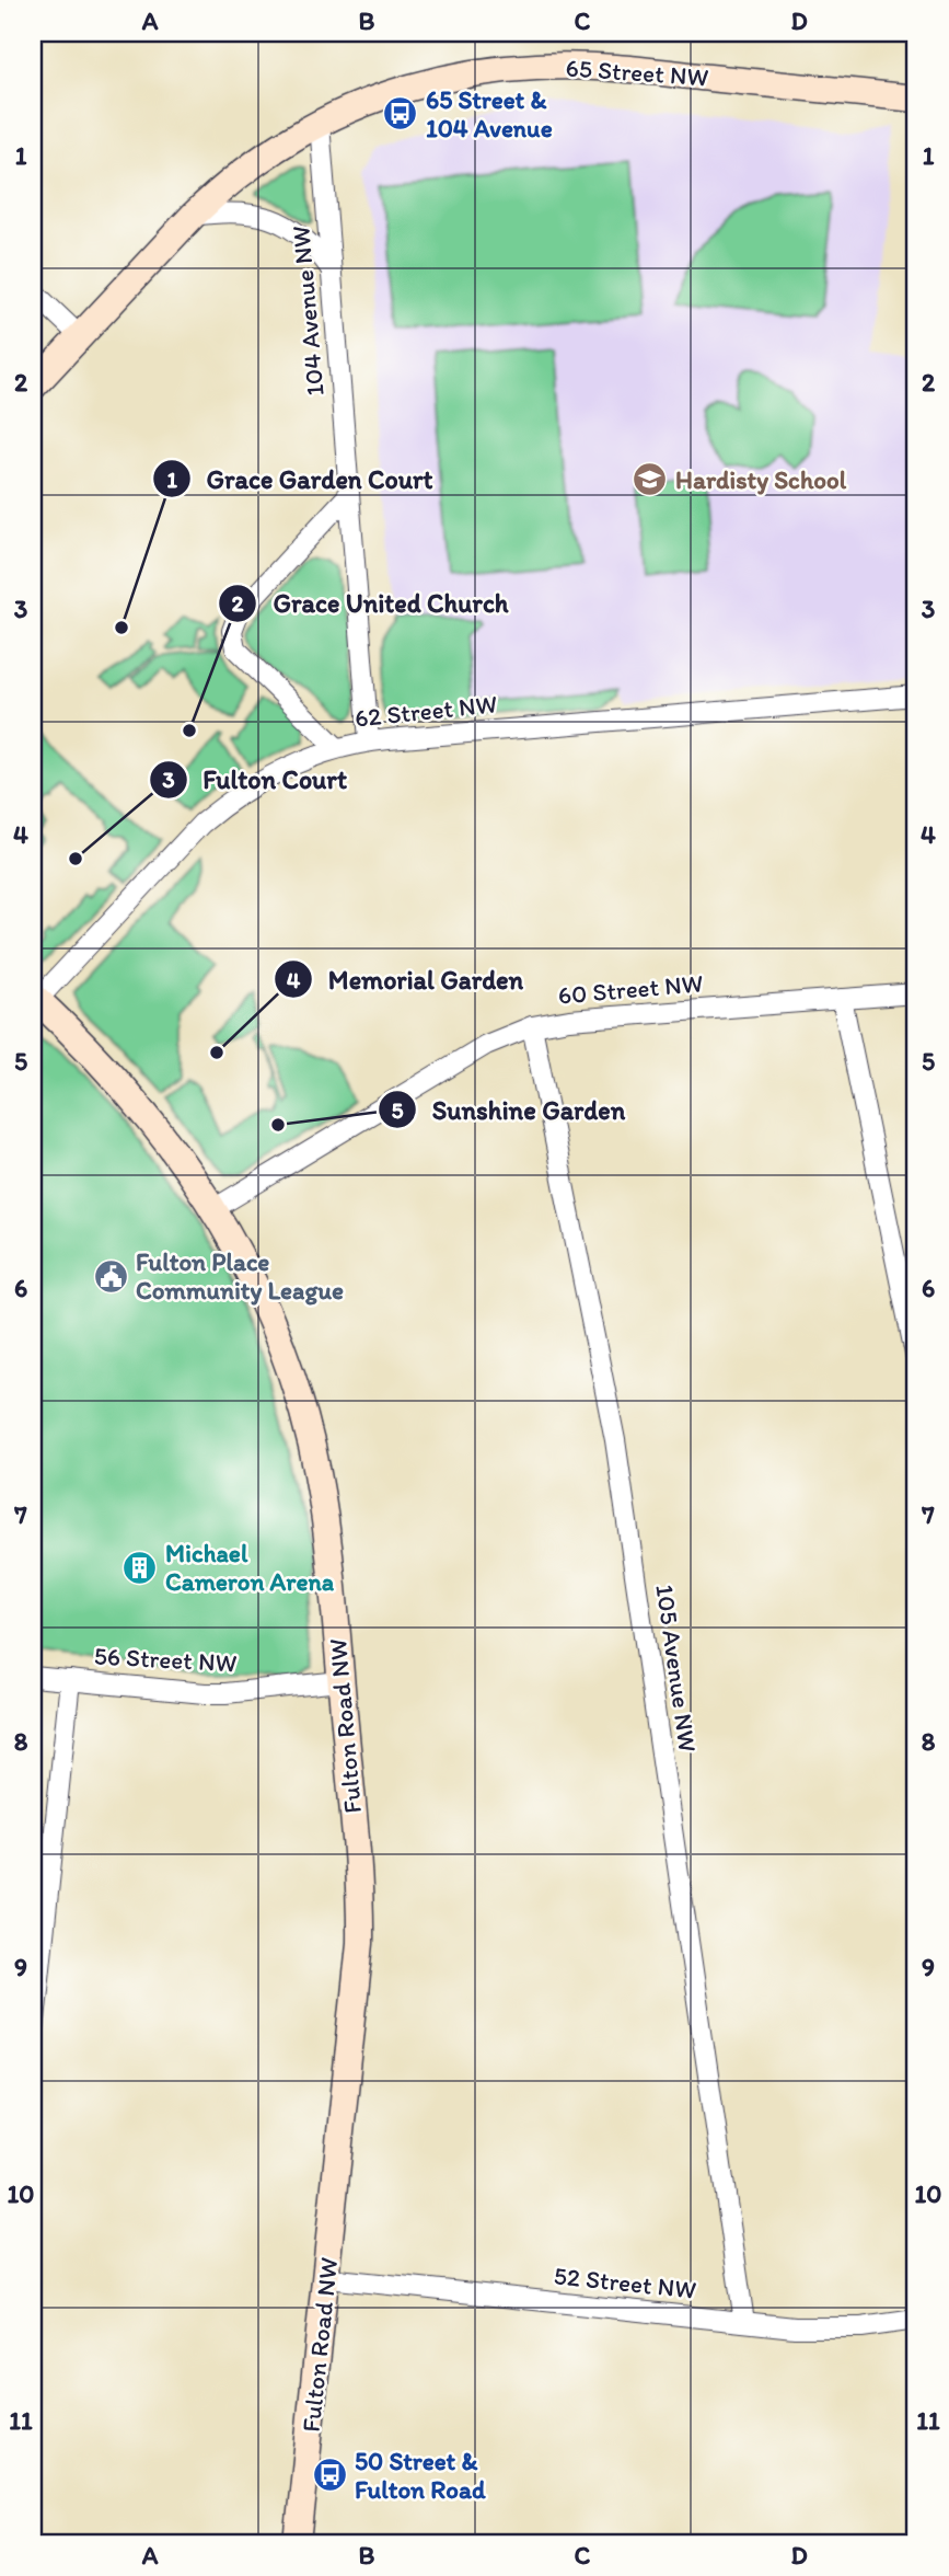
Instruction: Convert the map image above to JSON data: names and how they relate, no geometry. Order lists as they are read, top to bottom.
{
  "streets": {
    "street": [
      "65 Street NW",
      "104 Avenue NW",
      "62 Street NW",
      "60 Street NW",
      "56 Street NW",
      "105 Avenue NW",
      "Fulton Road NW",
      "52 Street NW"
    ]
  },
  "crossings": [
    ["65 Street NW", "104 Avenue NW"],
    ["104 Avenue NW", "62 Street NW"],
    ["62 Street NW", "Fulton Road NW"],
    ["60 Street NW", "105 Avenue NW"],
    ["60 Street NW", "Fulton Road NW"],
    ["56 Street NW", "Fulton Road NW"],
    ["105 Avenue NW", "52 Street NW"],
    ["Fulton Road NW", "52 Street NW"]
  ],
  "places": {
    "bus stop": ["65 Street & 104 Avenue", "50 Street & Fulton Road"],
    "school or university": ["Hardisty School"],
    "other": [
      "Grace Garden Court",
      "Grace United Church",
      "Fulton Court",
      "Memorial Garden",
      "Sunshine Garden"
    ],
    "public building": ["Fulton Place Community League"],
    "building": ["Michael Cameron Arena"]
  },
  "grid": {
    "columns": [
      "A",
      "B",
      "C",
      "D"
    ],
    "rows": [
      "1",
      "2",
      "3",
      "4",
      "5",
      "6",
      "7",
      "8",
      "9",
      "10",
      "11"
    ]
  }
}
